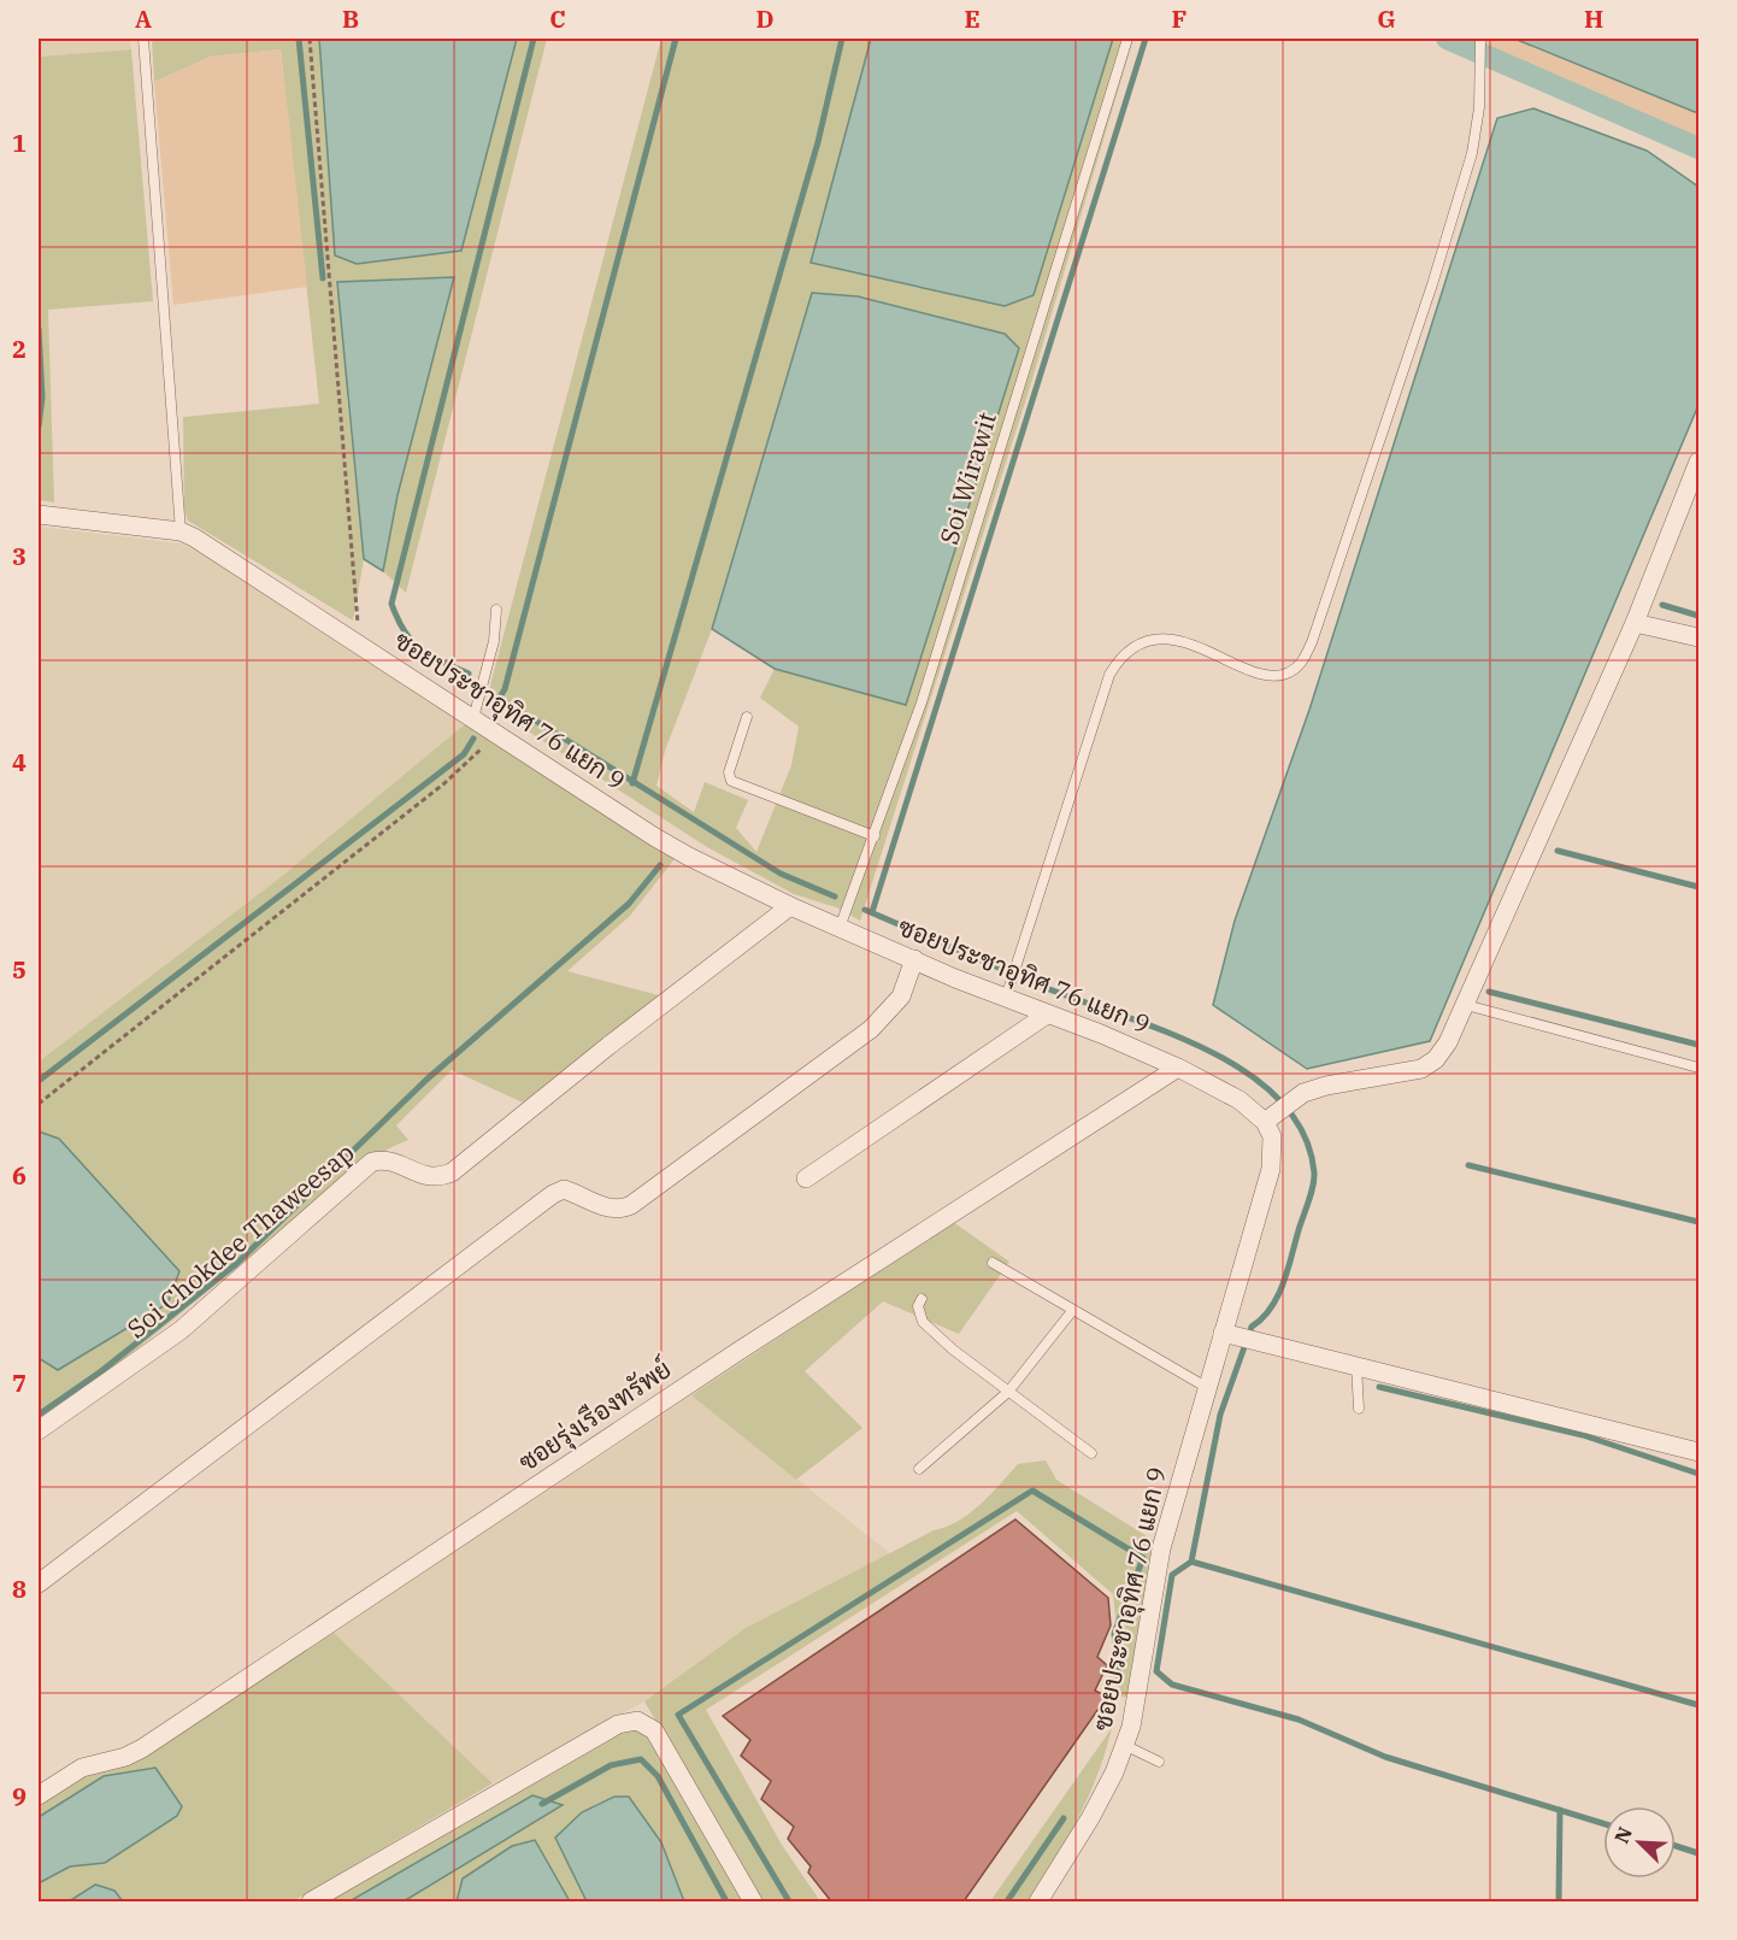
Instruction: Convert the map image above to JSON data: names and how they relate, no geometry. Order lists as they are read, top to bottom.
{
  "streets": {
    "street": ["ซอยประชาอุทิศ 76 แยก 9", "Soi Chokdee Thaweesap", "ซอยรุ่งเรืองทรัพย์"],
    "lane": ["Soi Wirawit"]
  },
  "crossings": [
    ["Soi Wirawit", "ซอยประชาอุทิศ 76 แยก 9"],
    ["ซอยประชาอุทิศ 76 แยก 9", "Soi Chokdee Thaweesap"],
    ["ซอยประชาอุทิศ 76 แยก 9", "ซอยรุ่งเรืองทรัพย์"]
  ],
  "north": "top left",
  "grid": {
    "columns": [
      "A",
      "B",
      "C",
      "D",
      "E",
      "F",
      "G",
      "H"
    ],
    "rows": [
      "1",
      "2",
      "3",
      "4",
      "5",
      "6",
      "7",
      "8",
      "9"
    ]
  }
}
